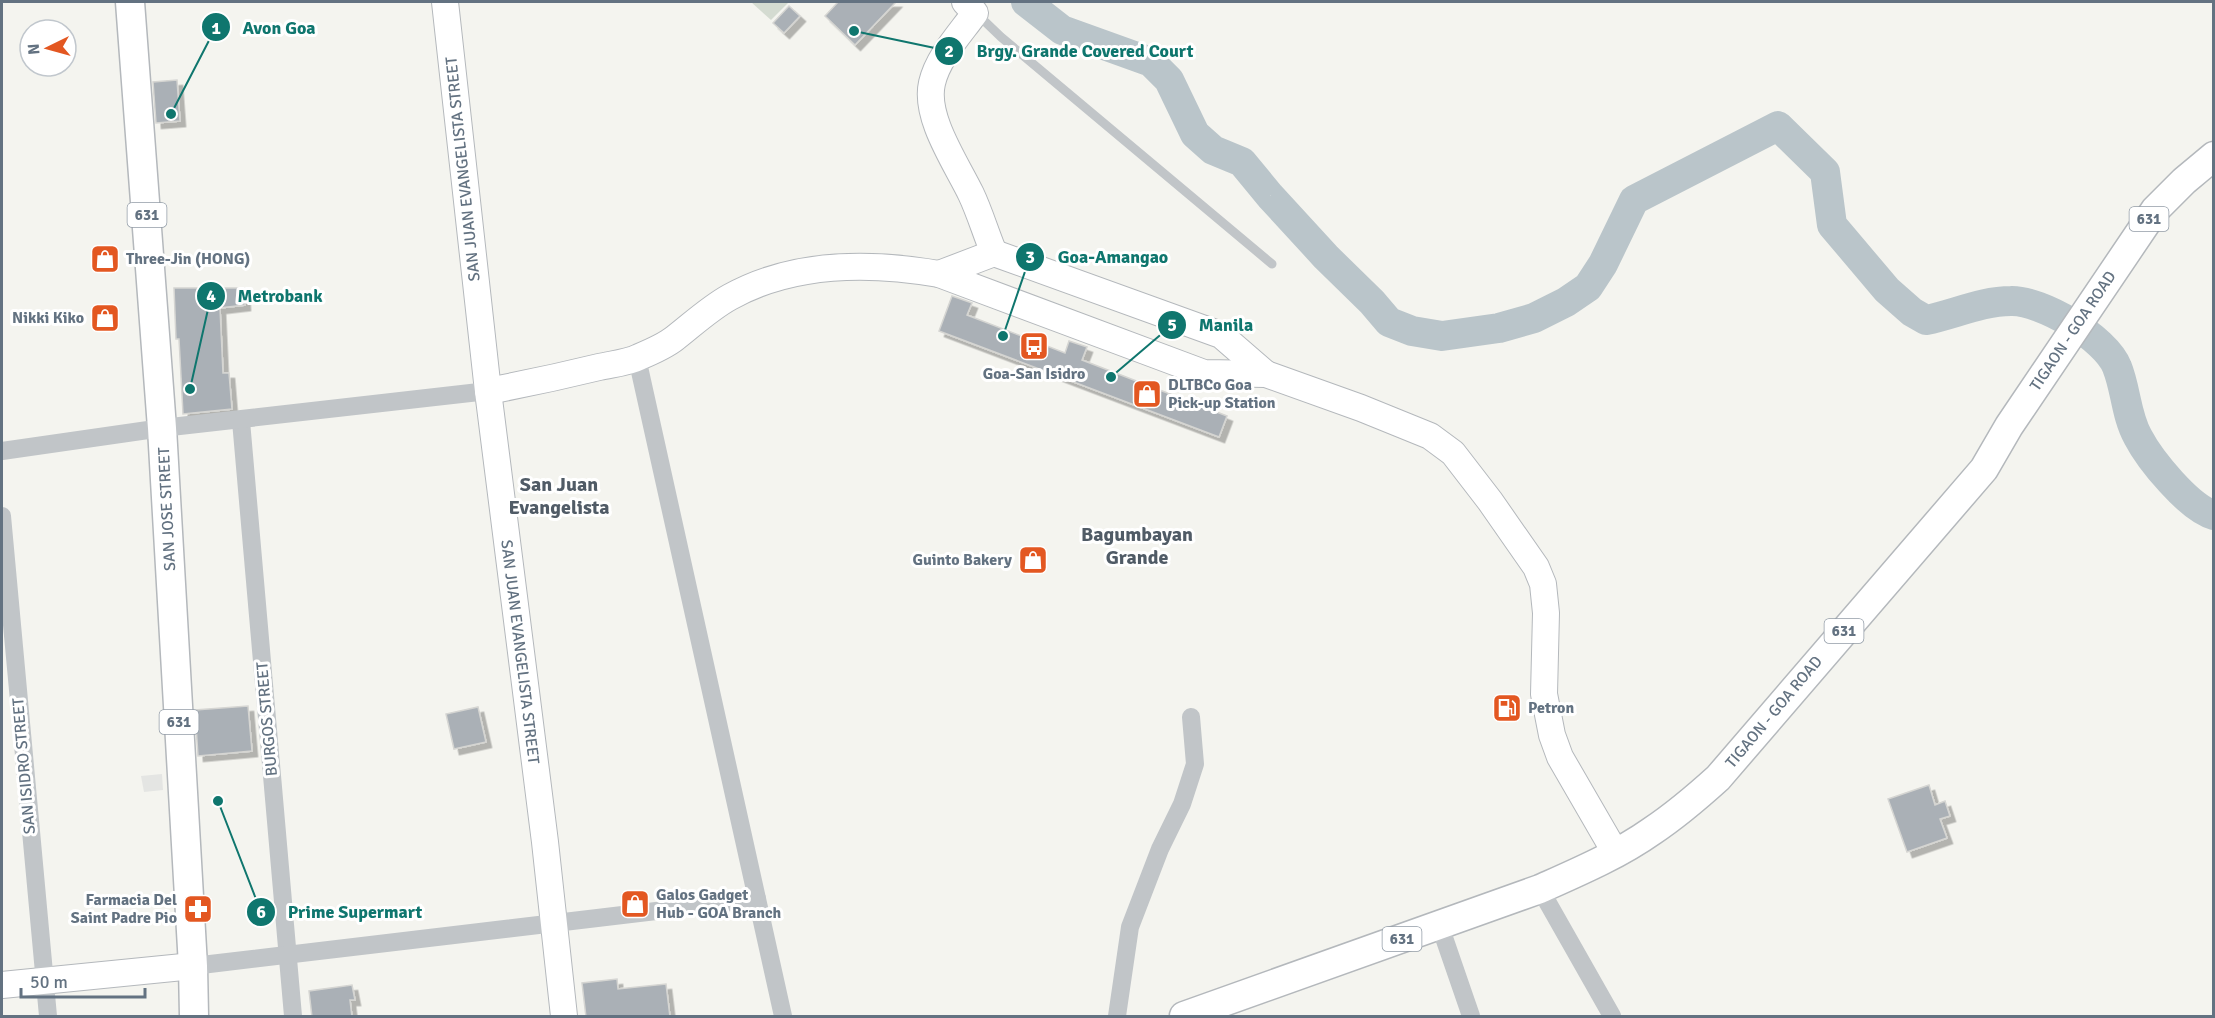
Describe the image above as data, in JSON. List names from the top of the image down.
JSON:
{
  "streets": {
    "main road": ["631", "TIGAON - GOA ROAD", "SAN JOSE STREET"],
    "street": ["SAN JUAN EVANGELISTA STREET", "BURGOS STREET", "SAN ISIDRO STREET"]
  },
  "districts": ["San Juan Evangelista", "Bagumbayan Grande"],
  "places": {
    "other": [
      "Brgy. Grande Covered Court",
      "Avon Goa",
      "Goa-Amangao",
      "Manila",
      "Metrobank",
      "Prime Supermart"
    ],
    "shop": [
      "Three-Jin (HONG)",
      "Nikki Kiko",
      "DLTBCo Goa Pick-up Station",
      "Guinto Bakery",
      "Galos Gadget Hub - GOA Branch"
    ],
    "bus stop": ["Goa-San Isidro"],
    "fuel station": ["Petron"],
    "pharmacy": ["Farmacia Del Saint Padre Pio"]
  },
  "scale_bar": "50 m",
  "north": "left"
}
